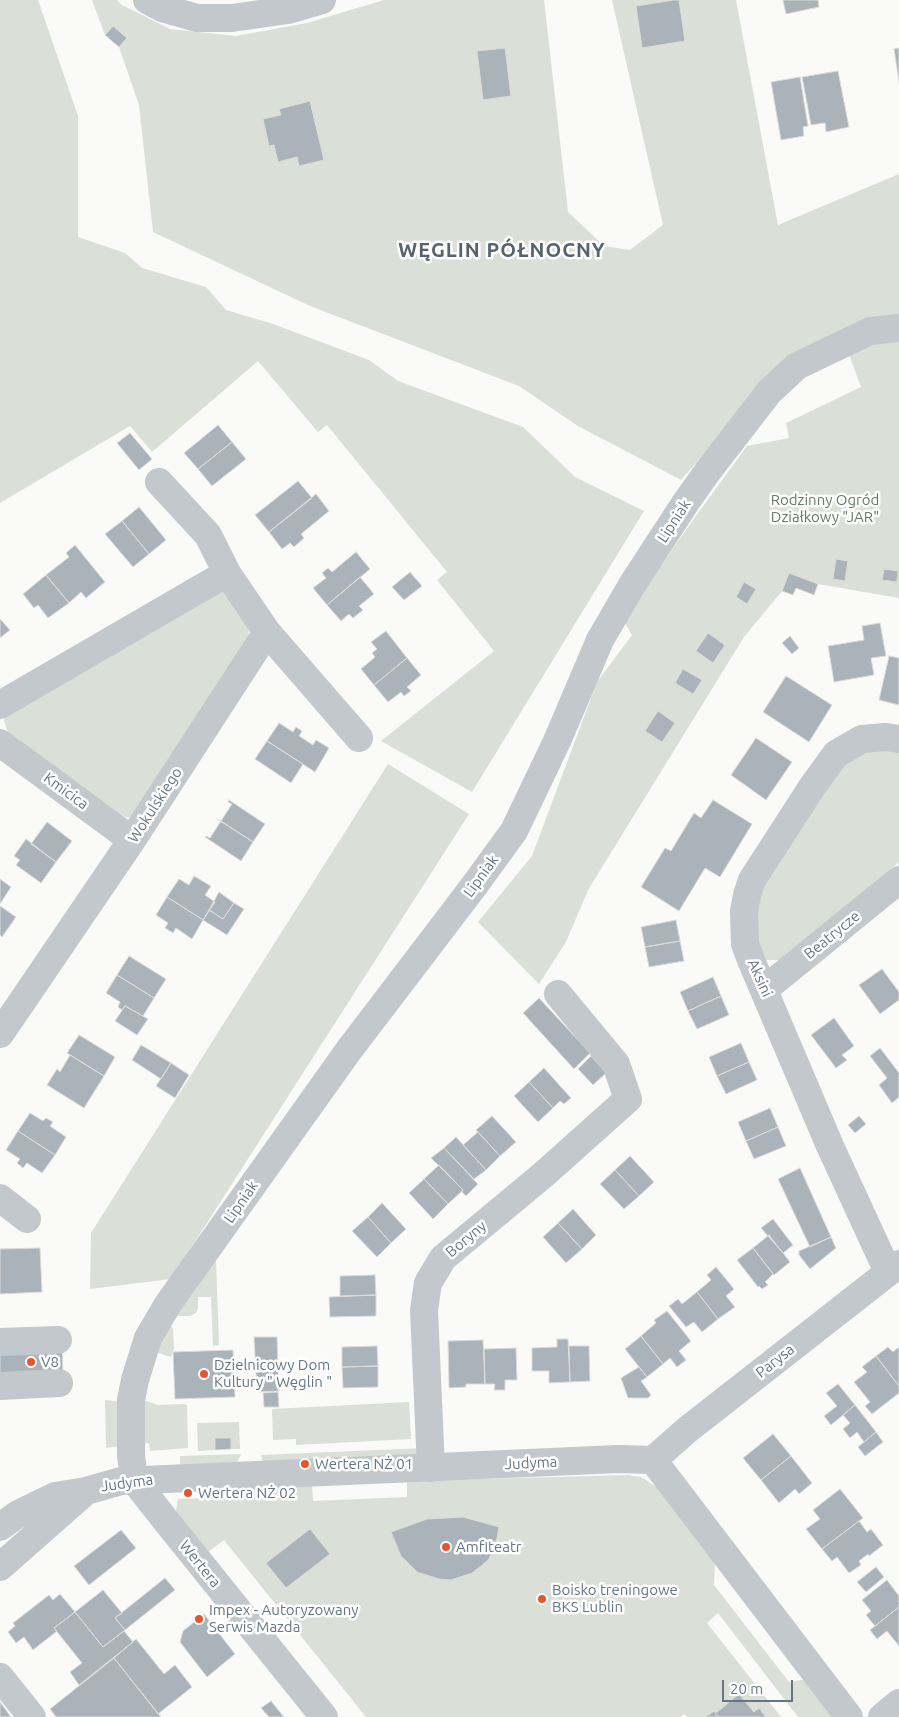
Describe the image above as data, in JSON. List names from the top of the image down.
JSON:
{
  "streets": {
    "street": [
      "Lipniak",
      "Kmicica",
      "Wokulskiego",
      "Beatrycze",
      "Aksini",
      "Boryny",
      "Parysa",
      "Judyma",
      "Wertera"
    ]
  },
  "crossings": [
    ["Lipniak", "Judyma"],
    ["Lipniak", "Wertera"],
    ["Kmicica", "Wokulskiego"],
    ["Beatrycze", "Aksini"],
    ["Aksini", "Parysa"],
    ["Boryny", "Judyma"],
    ["Parysa", "Judyma"],
    ["Judyma", "Wertera"]
  ],
  "districts": ["WĘGLIN PÓŁNOCNY"],
  "parks": ["Rodzinny Ogród Działkowy \"JAR\""],
  "places": [
    "V8",
    "Dzielnicowy Dom Kultury \" Węglin \"",
    "Wertera NŻ 01",
    "Wertera NŻ 02",
    "Amfiteatr",
    "Boisko treningowe BKS Lublin",
    "Impex - Autoryzowany Serwis Mazda"
  ],
  "scale_bar": "20 m"
}
